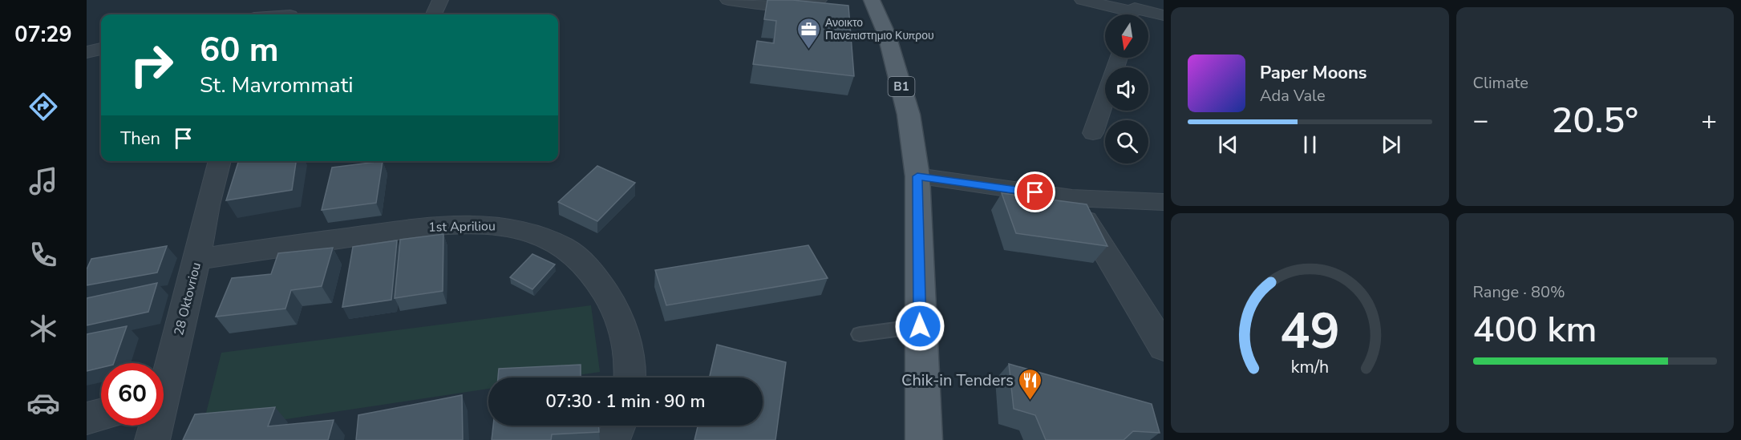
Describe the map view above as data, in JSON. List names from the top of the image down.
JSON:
{
  "streets": {
    "main road": ["B1"],
    "street": ["1st Apriliou", "28 Oktovriou"]
  },
  "crossings": [
    ["1st Apriliou", "28 Oktovriou"]
  ],
  "places": {
    "office": ["Ανοικτο Πανεπιστημιο Κυπρου"],
    "restaurant": ["Chik-in Tenders"]
  },
  "north": "bottom",
  "page": {
    "tabs": "07:29",
    "tile": [
      "Climate",
      ["Range · 80%", "400 km"]
    ],
    "turn": ["60 m", "St. Mavrommati"],
    "song": ["Paper Moons", "Ada Vale"],
    "heat": ["−", "20.5°", "+"],
    "then": "Then",
    "limit": "60",
    "trip": "07:30 · 1 min · 90 m",
    "gauge": ["49", "km/h"]
  }
}
